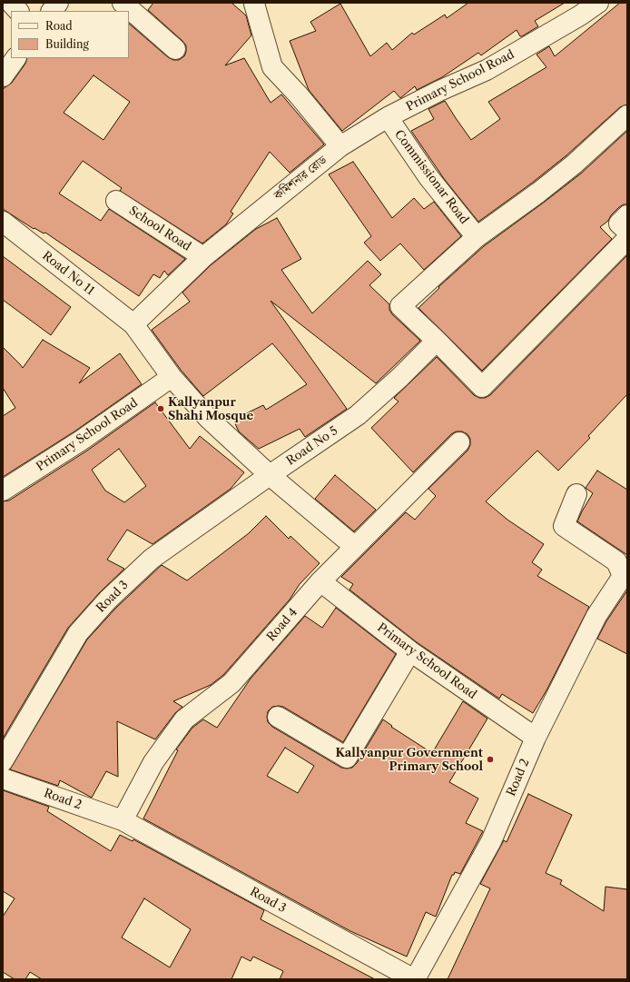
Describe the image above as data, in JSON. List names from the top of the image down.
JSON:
{
  "streets": {
    "street": [
      "Primary School Road",
      "Commissionar Road",
      "কমিশনার রোড",
      "School Road",
      "Road No 11",
      "Road No 5",
      "Road 3",
      "Road 4",
      "Road 2"
    ]
  },
  "crossings": [
    ["Primary School Road", "Commissionar Road"],
    ["Primary School Road", "কমিশনার রোড"],
    ["Primary School Road", "Road 4"],
    ["Primary School Road", "Road 2"],
    ["কমিশনার রোড", "School Road"],
    ["কমিশনার রোড", "Road No 11"],
    ["Road No 5", "Road 3"],
    ["Road 3", "Road 4"],
    ["Road 3", "Road 2"],
    ["Road 4", "Road 2"]
  ],
  "places": ["Kallyanpur Shahi Mosque", "Kallyanpur Government Primary School"],
  "legend": ["Road", "Building"]
}
